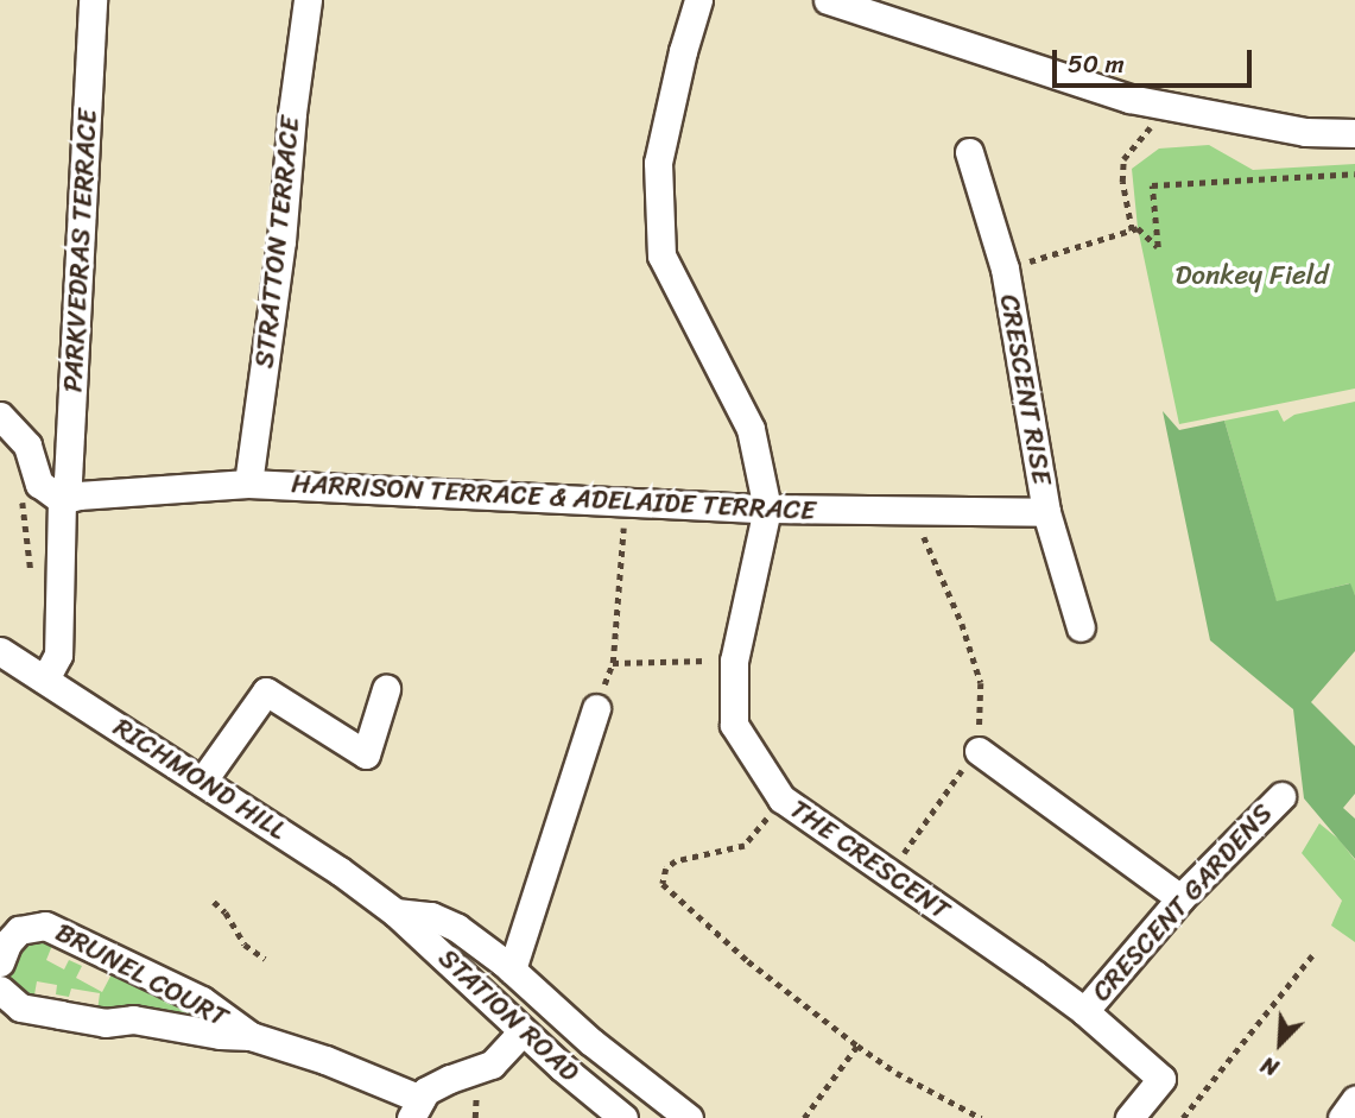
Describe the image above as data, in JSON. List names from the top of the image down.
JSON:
{
  "streets": {
    "street": [
      "STRATTON TERRACE",
      "PARKVEDRAS TERRACE",
      "CRESCENT RISE",
      "HARRISON TERRACE & ADELAIDE TERRACE",
      "RICHMOND HILL",
      "THE CRESCENT",
      "CRESCENT GARDENS",
      "BRUNEL COURT",
      "STATION ROAD"
    ]
  },
  "crossings": [
    ["STRATTON TERRACE", "HARRISON TERRACE & ADELAIDE TERRACE"],
    ["PARKVEDRAS TERRACE", "HARRISON TERRACE & ADELAIDE TERRACE"],
    ["PARKVEDRAS TERRACE", "RICHMOND HILL"],
    ["CRESCENT RISE", "HARRISON TERRACE & ADELAIDE TERRACE"],
    ["HARRISON TERRACE & ADELAIDE TERRACE", "THE CRESCENT"],
    ["RICHMOND HILL", "STATION ROAD"],
    ["THE CRESCENT", "CRESCENT GARDENS"]
  ],
  "parks": ["Donkey Field"],
  "scale_bar": "50 m",
  "north": "bottom left"
}
